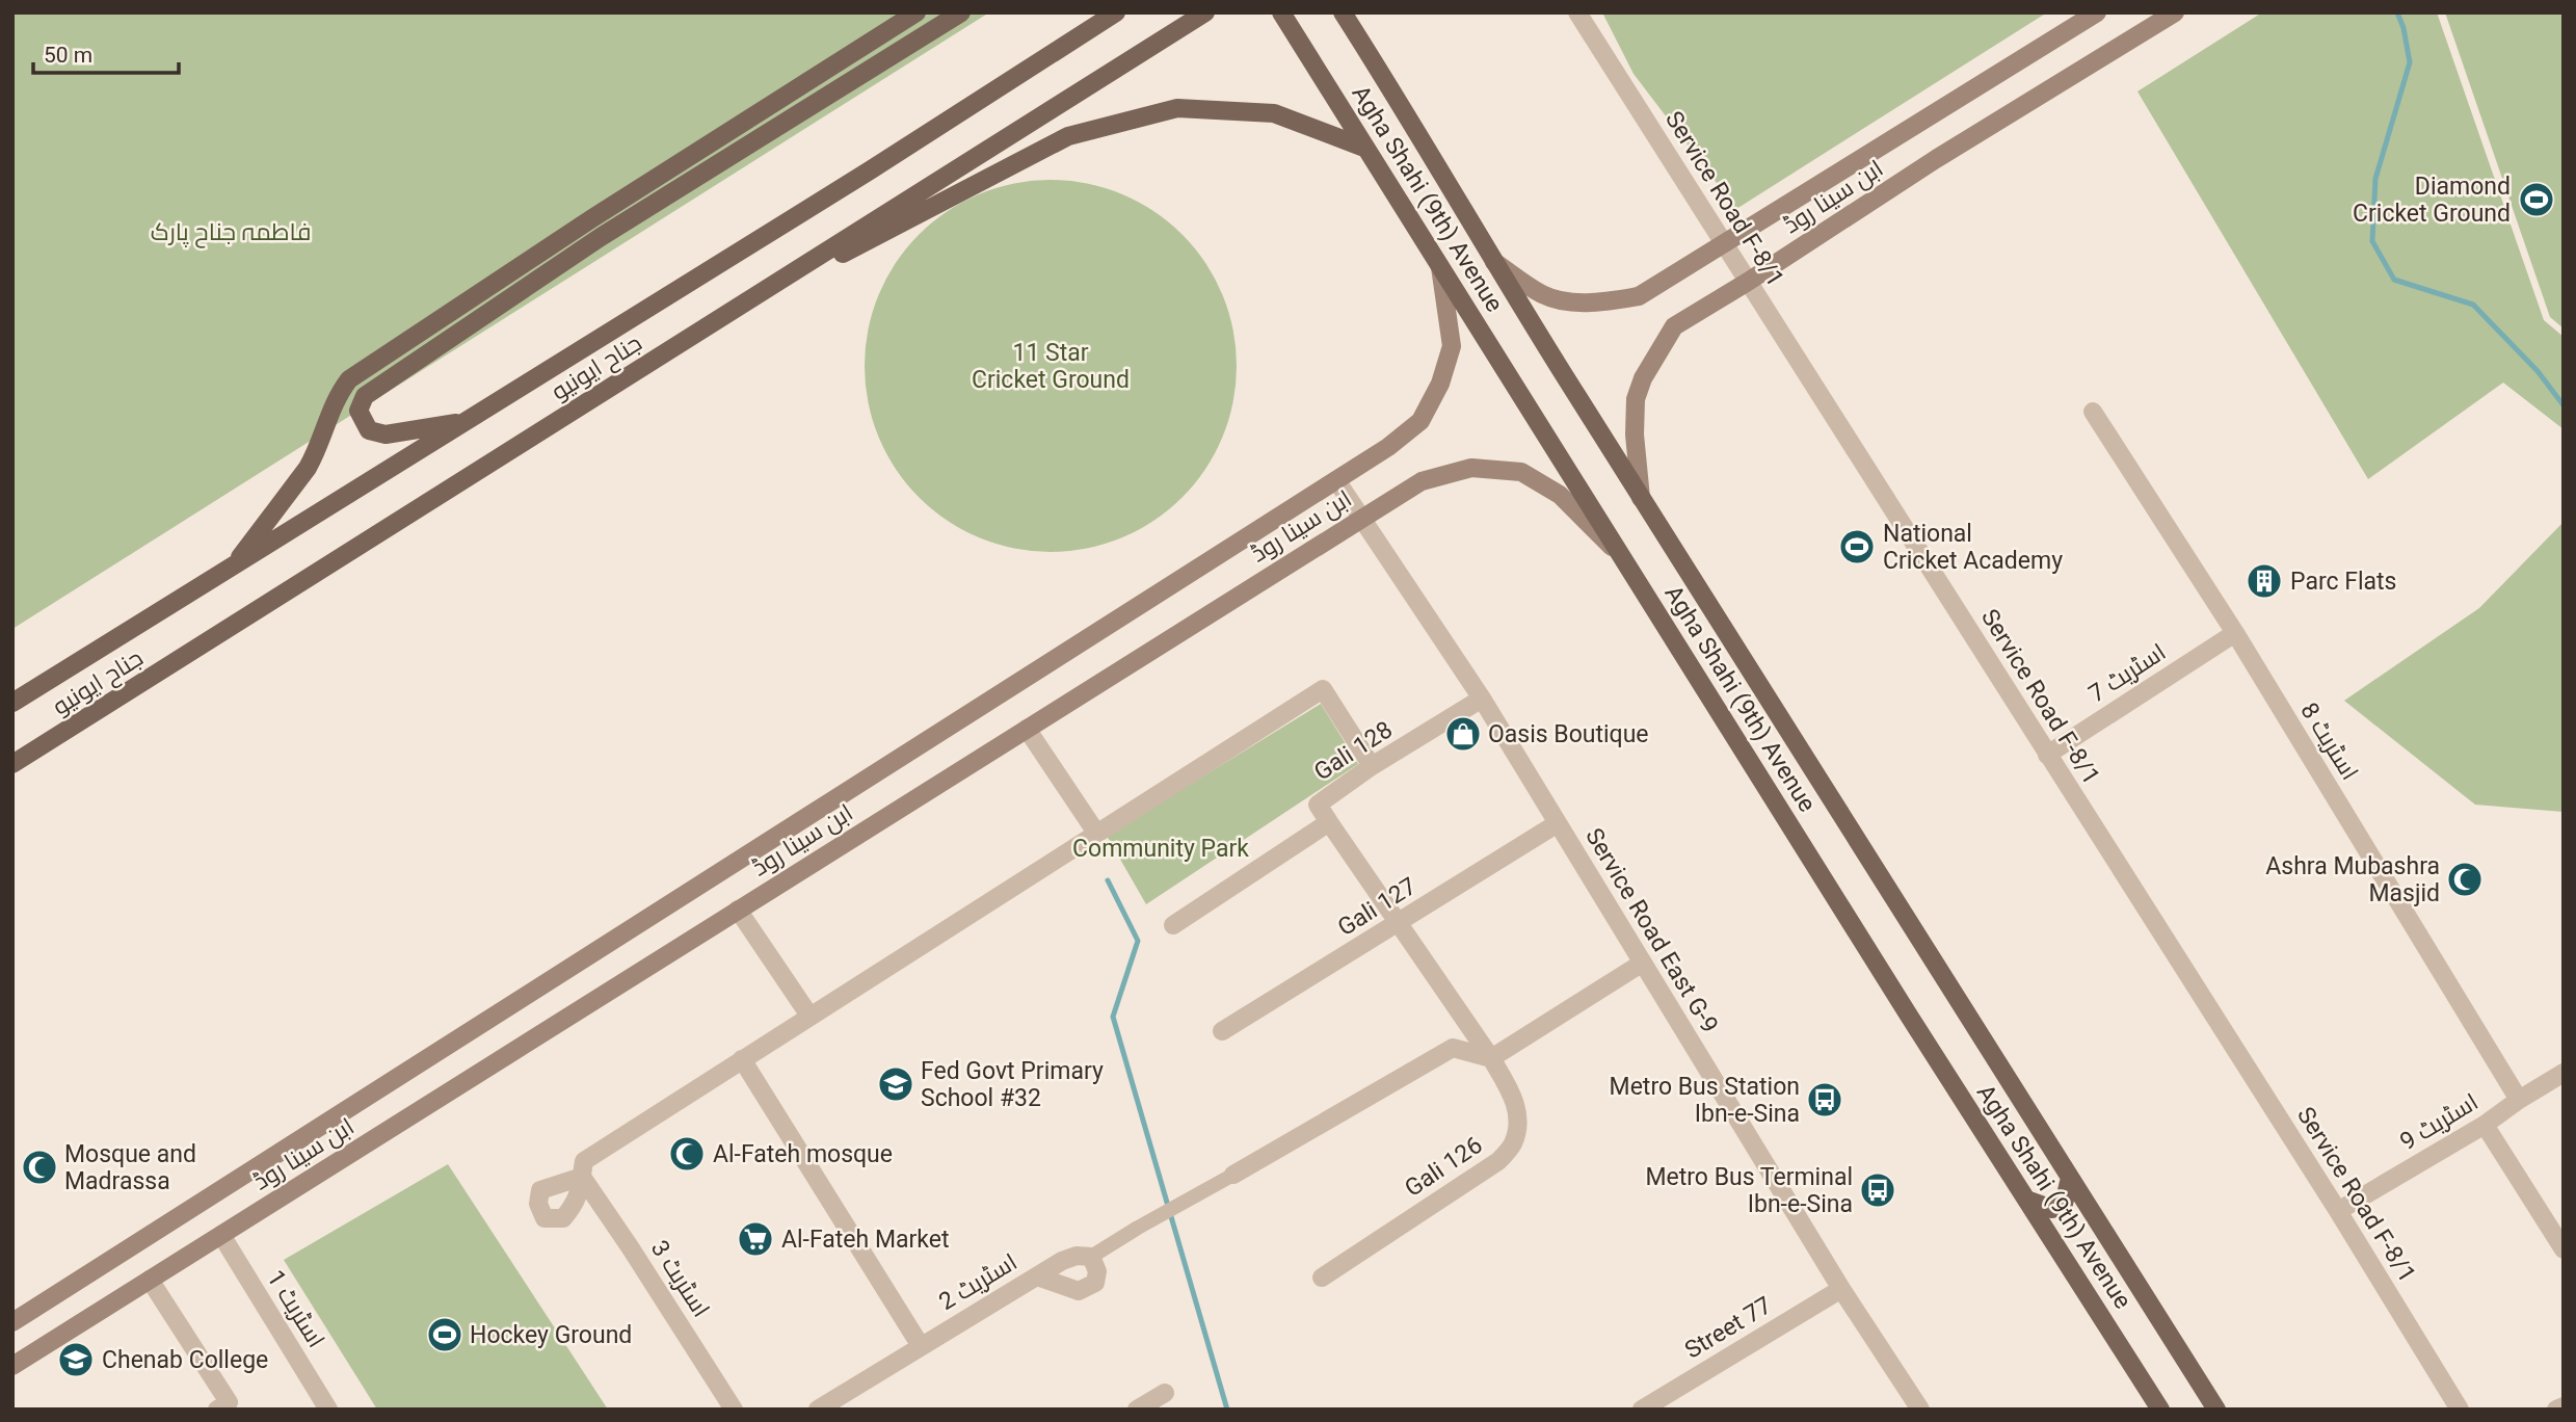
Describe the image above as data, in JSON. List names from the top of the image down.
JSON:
{
  "streets": {
    "main road": ["ابن سینا روڈ", "Agha Shahi (9th) Avenue", "جناح ایونیو"],
    "street": [
      "Service Road F-8/1",
      "اسٹریٹ 7",
      "اسٹریٹ 8",
      "Gali 128",
      "Gali 127",
      "Service Road East G-9",
      "اسٹریٹ 9",
      "Gali 126",
      "اسٹریٹ 3",
      "اسٹریٹ 2",
      "اسٹریٹ 1",
      "Street 77"
    ]
  },
  "crossings": [
    ["ابن سینا روڈ", "Agha Shahi (9th) Avenue"],
    ["ابن سینا روڈ", "Service Road F-8/1"],
    ["ابن سینا روڈ", "Service Road East G-9"],
    ["ابن سینا روڈ", "اسٹریٹ 1"],
    ["Service Road F-8/1", "اسٹریٹ 7"],
    ["Service Road F-8/1", "اسٹریٹ 9"],
    ["اسٹریٹ 7", "اسٹریٹ 8"],
    ["اسٹریٹ 8", "اسٹریٹ 9"],
    ["Gali 128", "Service Road East G-9"],
    ["Gali 128", "Gali 126"],
    ["Gali 127", "Service Road East G-9"],
    ["Gali 127", "Gali 126"],
    ["Service Road East G-9", "Street 77"]
  ],
  "parks": ["فاطمہ جناح پارک", "11 Star Cricket Ground", "Community Park"],
  "places": {
    "sports": ["Diamond Cricket Ground", "National Cricket Academy", "Hockey Ground"],
    "building": ["Parc Flats"],
    "shop": ["Oasis Boutique"],
    "mosque": ["Ashra Mubashra Masjid", "Al-Fateh mosque", "Mosque and Madrassa"],
    "school or university": ["Fed Govt Primary School #32", "Chenab College"],
    "bus stop": ["Metro Bus Station Ibn-e-Sina", "Metro Bus Terminal Ibn-e-Sina"],
    "supermarket": ["Al-Fateh Market"]
  },
  "scale_bar": "50 m"
}
